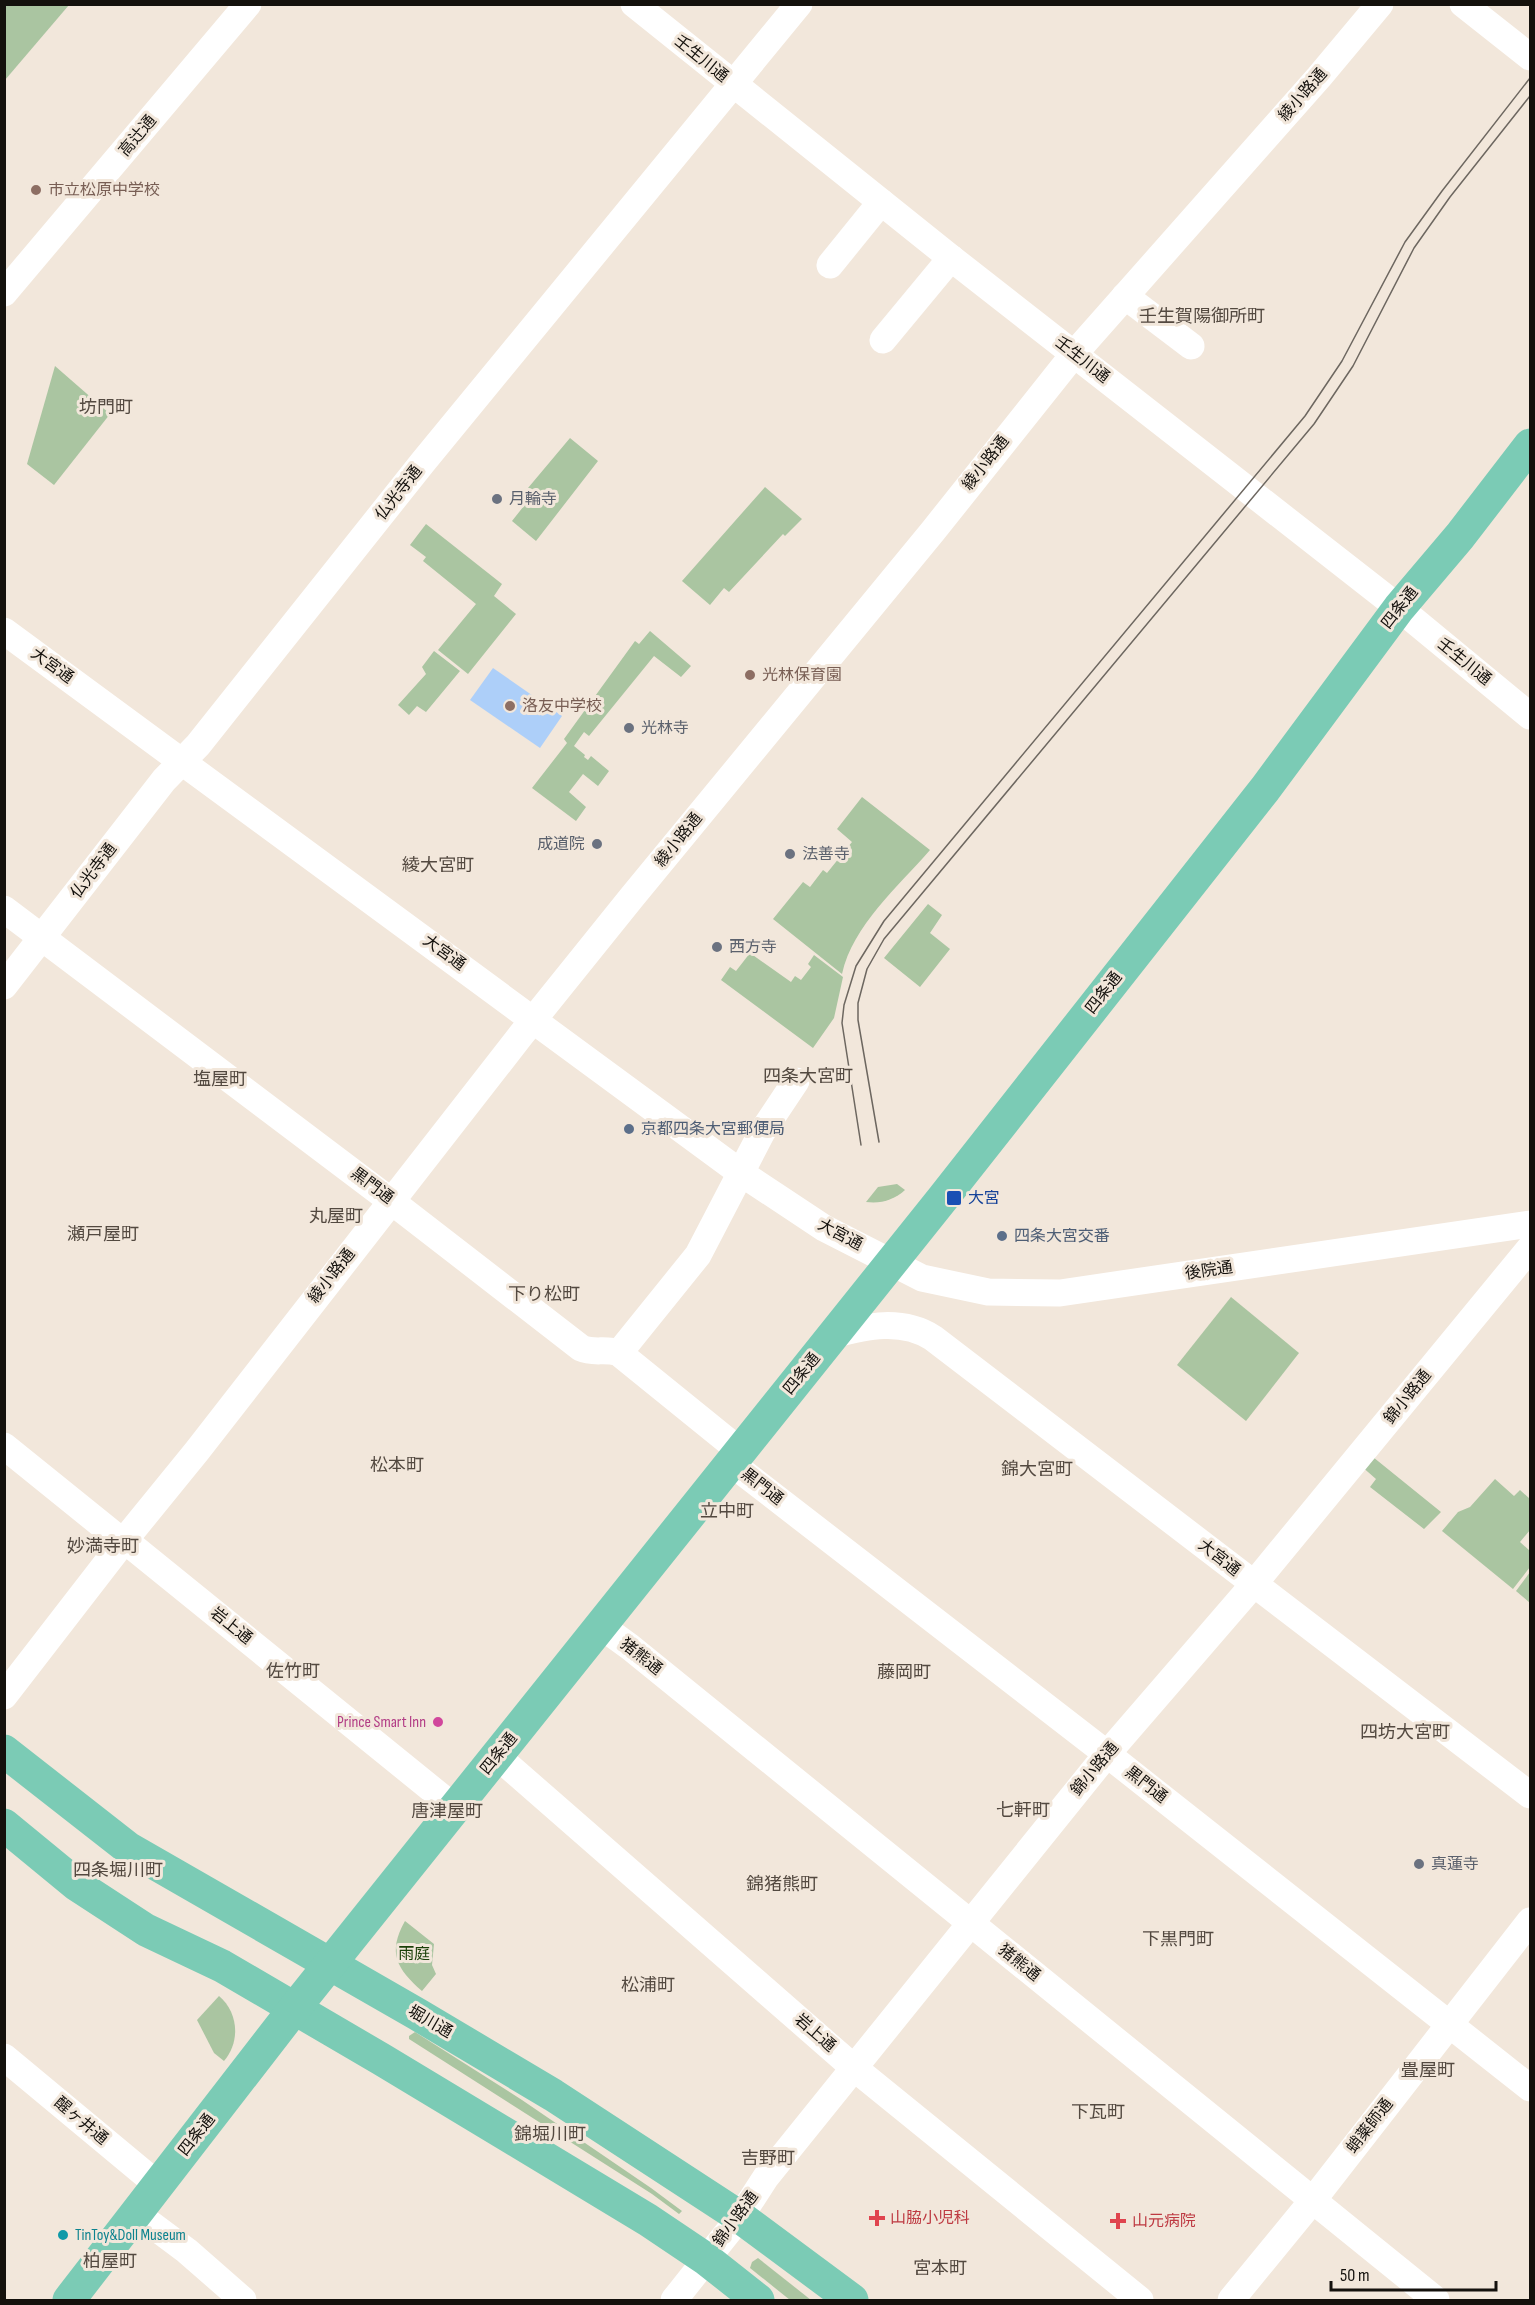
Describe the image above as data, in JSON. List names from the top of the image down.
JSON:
{
  "streets": {
    "main road": ["四条通", "堀川通"],
    "street": [
      "壬生川通",
      "綾小路通",
      "高辻通",
      "仏光寺通",
      "大宮通",
      "黒門通",
      "後院通",
      "錦小路通",
      "岩上通",
      "猪熊通",
      "醒ヶ井通",
      "蛸薬師通"
    ]
  },
  "crossings": [
    ["壬生川通", "綾小路通"],
    ["壬生川通", "仏光寺通"],
    ["壬生川通", "四条通"],
    ["綾小路通", "大宮通"],
    ["綾小路通", "黒門通"],
    ["綾小路通", "岩上通"],
    ["仏光寺通", "大宮通"],
    ["仏光寺通", "黒門通"],
    ["四条通", "大宮通"],
    ["四条通", "黒門通"],
    ["四条通", "後院通"],
    ["四条通", "岩上通"],
    ["四条通", "猪熊通"],
    ["四条通", "堀川通"],
    ["四条通", "醒ヶ井通"],
    ["大宮通", "後院通"],
    ["大宮通", "錦小路通"],
    ["黒門通", "錦小路通"],
    ["黒門通", "蛸薬師通"],
    ["錦小路通", "岩上通"],
    ["錦小路通", "猪熊通"],
    ["錦小路通", "堀川通"],
    ["猪熊通", "蛸薬師通"]
  ],
  "districts": [
    "壬生賀陽御所町",
    "坊門町",
    "綾大宮町",
    "四条大宮町",
    "塩屋町",
    "丸屋町",
    "瀬戸屋町",
    "下り松町",
    "松本町",
    "錦大宮町",
    "立中町",
    "妙満寺町",
    "佐竹町",
    "藤岡町",
    "四坊大宮町",
    "七軒町",
    "唐津屋町",
    "四条堀川町",
    "錦猪熊町",
    "下黒門町",
    "松浦町",
    "畳屋町",
    "下瓦町",
    "錦堀川町",
    "吉野町",
    "柏屋町",
    "宮本町"
  ],
  "parks": ["雨庭"],
  "places": {
    "other": [
      "市立松原中学校",
      "月輪寺",
      "光林保育園",
      "洛友中学校",
      "光林寺",
      "成道院",
      "法善寺",
      "西方寺",
      "京都四条大宮郵便局",
      "四条大宮交番",
      "Prince Smart Inn",
      "真蓮寺",
      "TinToy&Doll Museum"
    ],
    "transit": ["大宮"],
    "health": ["山脇小児科", "山元病院"]
  },
  "scale_bar": "50 m"
}
